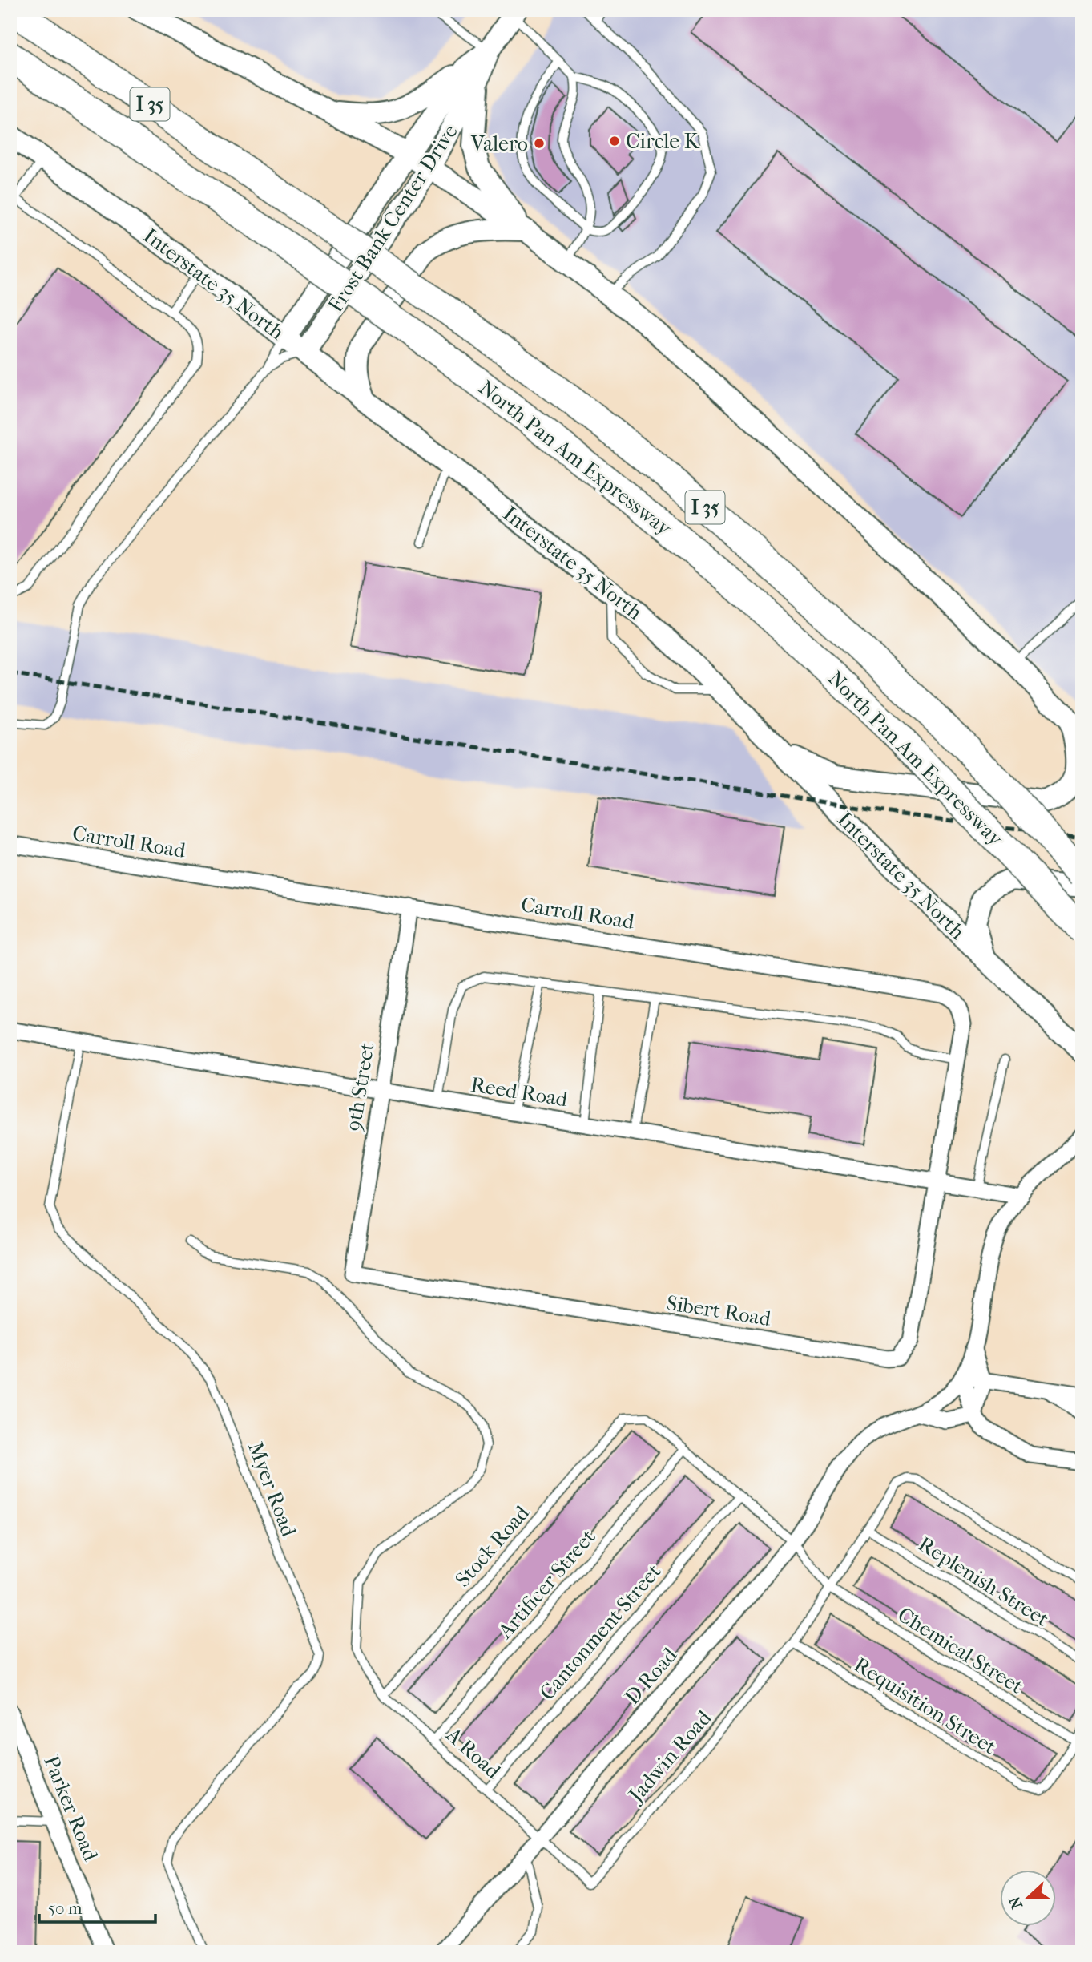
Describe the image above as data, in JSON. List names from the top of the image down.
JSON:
{
  "streets": {
    "highway": ["I 35", "North Pan Am Expressway"],
    "main road": ["Frost Bank Center Drive", "Interstate 35 North"],
    "street": [
      "Carroll Road",
      "9th Street",
      "Reed Road",
      "Sibert Road",
      "D Road",
      "Parker Road"
    ],
    "lane": [
      "Myer Road",
      "Stock Road",
      "Replenish Street",
      "Artificer Street",
      "Cantonment Street",
      "Chemical Street",
      "Requisition Street",
      "A Road",
      "Jadwin Road"
    ]
  },
  "crossings": [
    ["Frost Bank Center Drive", "Interstate 35 North"],
    ["Carroll Road", "9th Street"],
    ["Carroll Road", "Reed Road"],
    ["Carroll Road", "Sibert Road"],
    ["9th Street", "Reed Road"],
    ["9th Street", "Sibert Road"],
    ["Reed Road", "Sibert Road"],
    ["Reed Road", "Myer Road"],
    ["Stock Road", "Chemical Street"],
    ["Stock Road", "A Road"],
    ["Replenish Street", "Jadwin Road"],
    ["Artificer Street", "Chemical Street"],
    ["Artificer Street", "A Road"],
    ["Cantonment Street", "Chemical Street"],
    ["Cantonment Street", "A Road"],
    ["Chemical Street", "D Road"],
    ["Chemical Street", "Requisition Street"],
    ["Chemical Street", "Jadwin Road"],
    ["D Road", "A Road"],
    ["D Road", "Jadwin Road"],
    ["Requisition Street", "Jadwin Road"],
    ["A Road", "Jadwin Road"]
  ],
  "places": ["Circle K", "Valero"],
  "scale_bar": "50 m",
  "north": "left"
}
